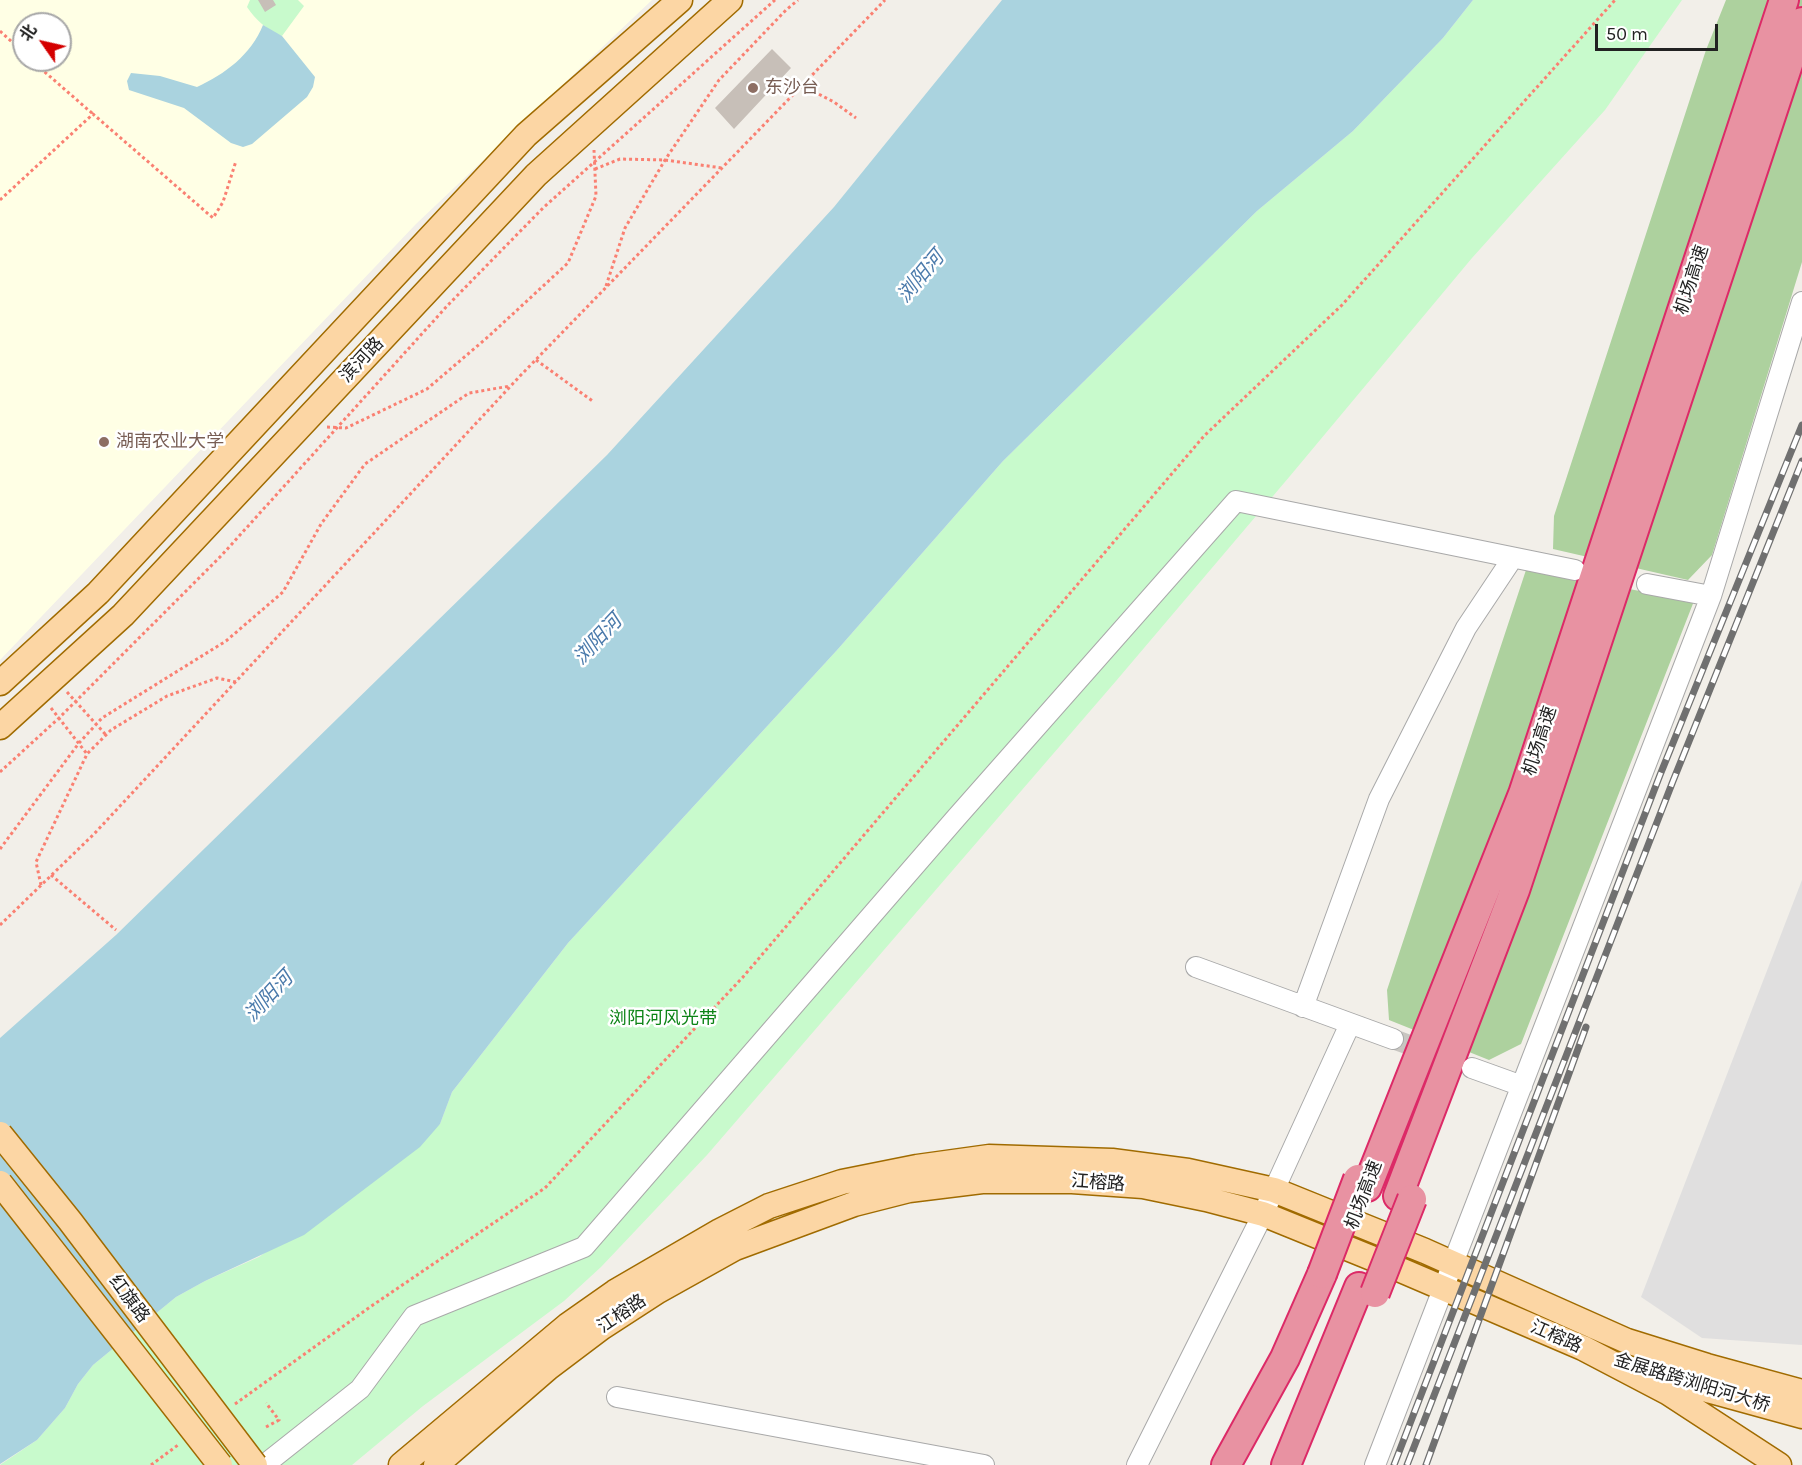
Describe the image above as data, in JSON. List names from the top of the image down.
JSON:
{
  "streets": {
    "highway": ["机场高速"],
    "main road": [
      "滨河路",
      "江榕路",
      "红旗路",
      "金展路跨浏阳河大桥"
    ]
  },
  "crossings": [
    ["江榕路", "金展路跨浏阳河大桥"]
  ],
  "water": ["浏阳河"],
  "parks": ["浏阳河风光带"],
  "places": ["东沙台", "湖南农业大学"],
  "scale_bar": "50 m",
  "north": "top left"
}
